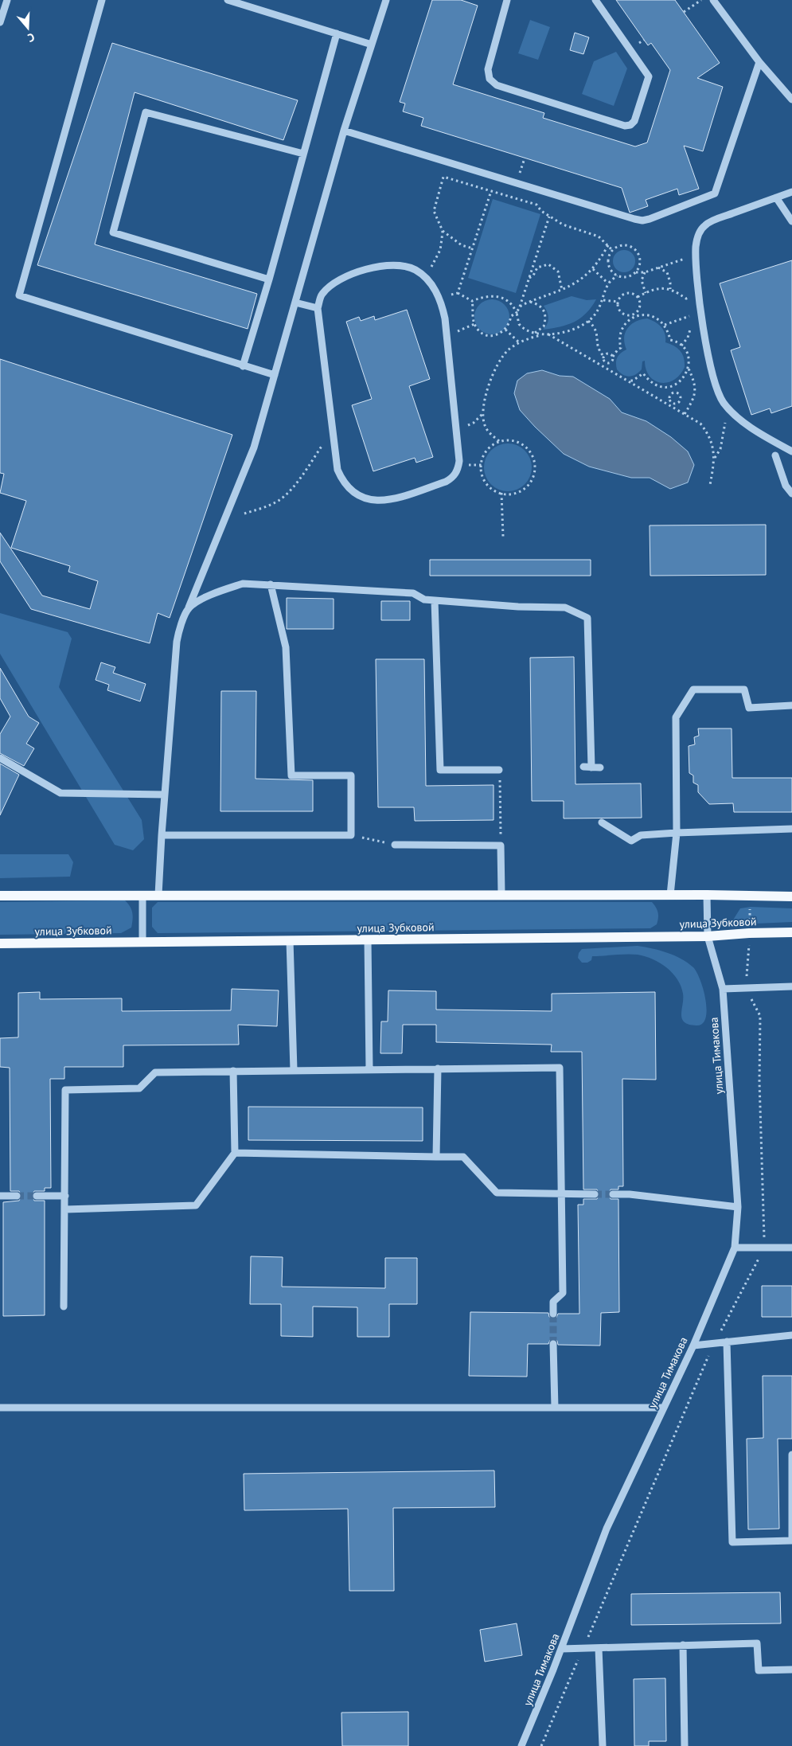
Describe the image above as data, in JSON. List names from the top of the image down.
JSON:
{
  "streets": {
    "main road": ["улица Зубковой"],
    "street": ["улица Тимакова"]
  },
  "crossings": [
    ["улица Зубковой", "улица Тимакова"]
  ],
  "north": "bottom"
}
